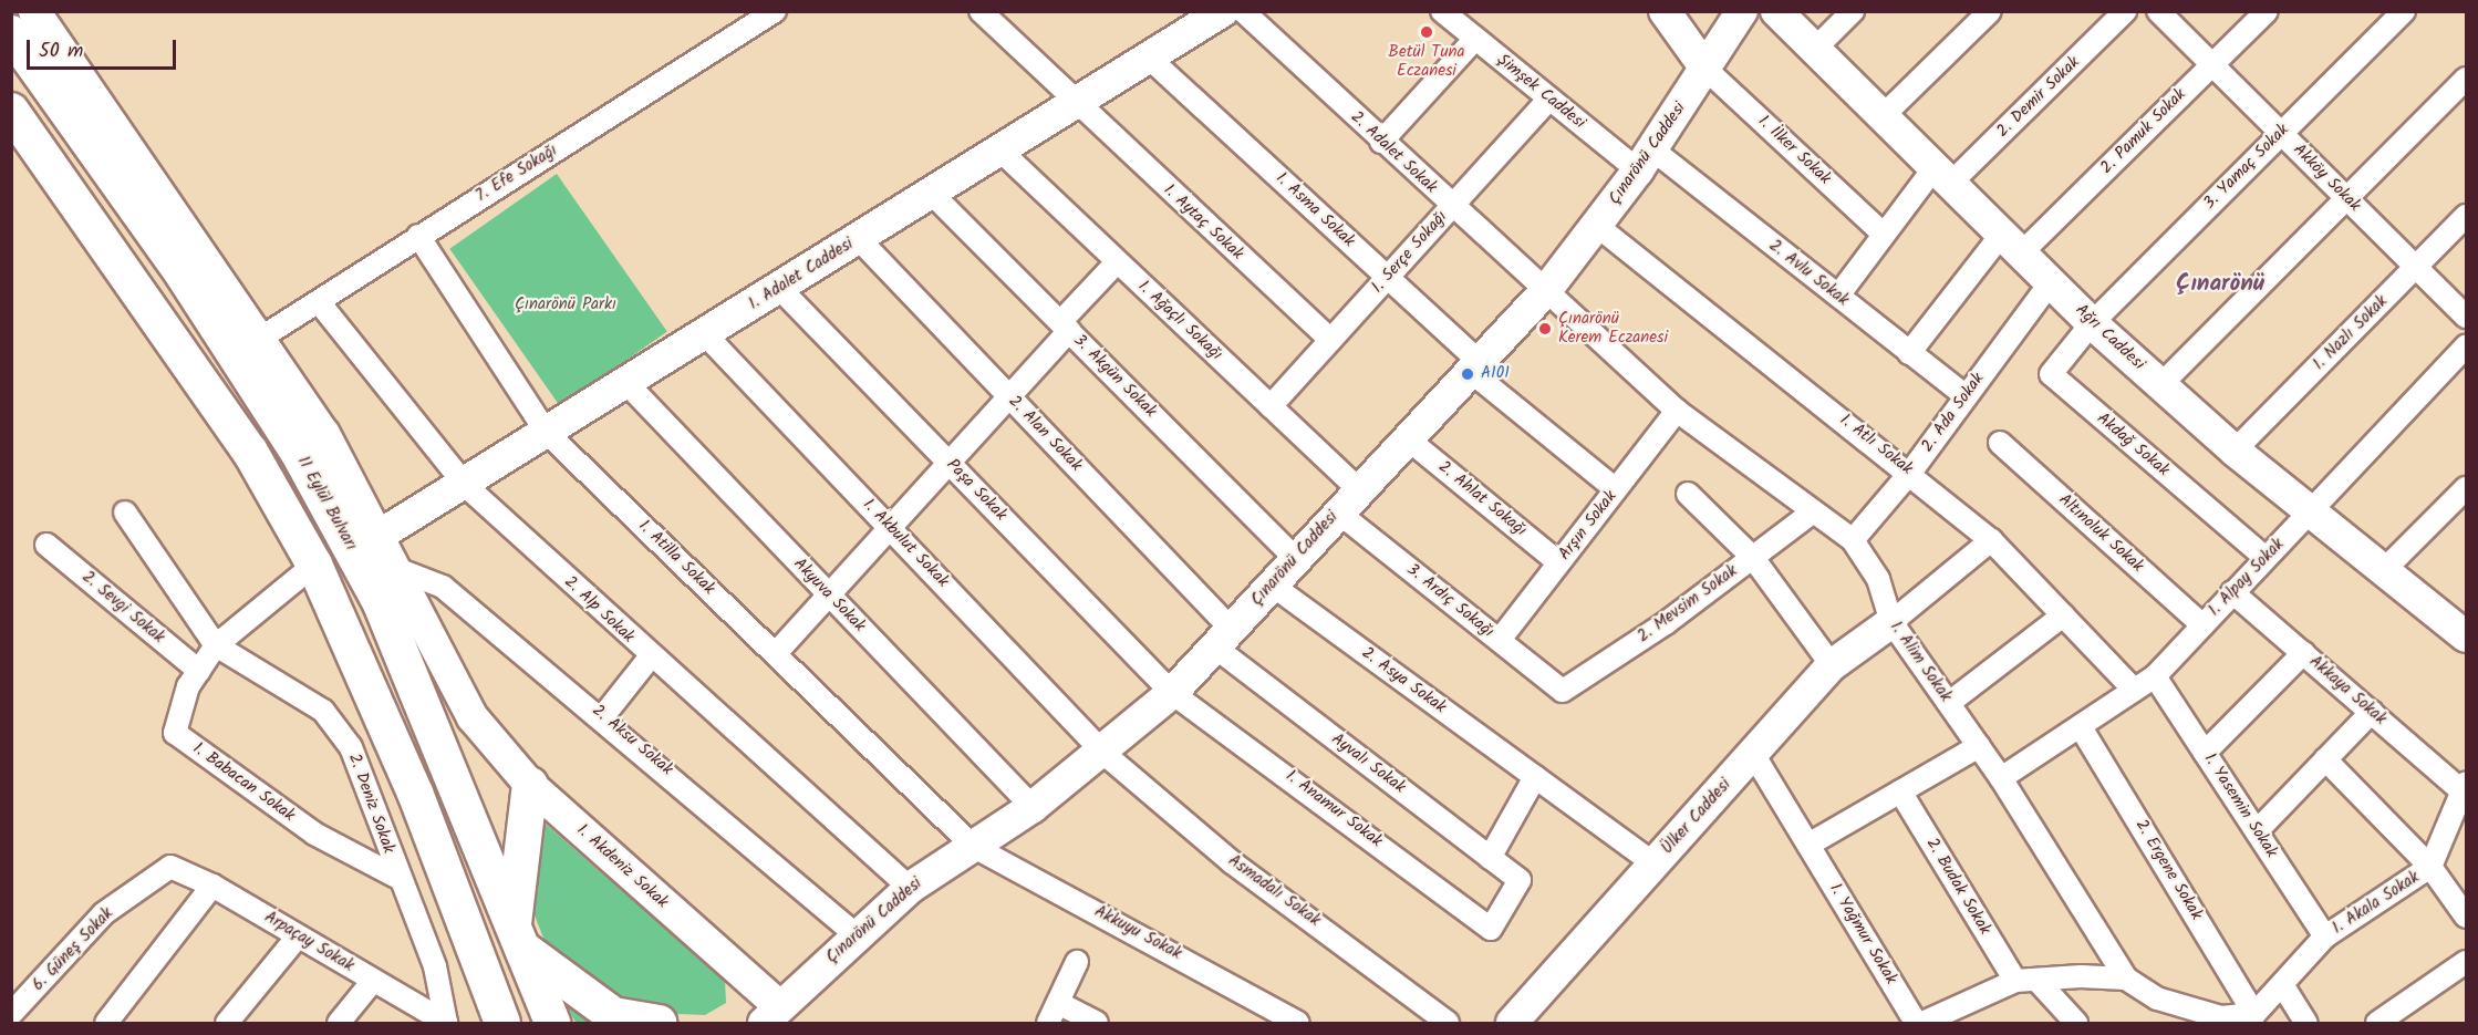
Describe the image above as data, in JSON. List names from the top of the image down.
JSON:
{
  "streets": {
    "main road": [
      "Çınarönü Caddesi",
      "1. Adalet Caddesi",
      "Ağrı Caddesi",
      "11 Eylül Bulvarı",
      "Ülker Caddesi",
      "1. Akdeniz Sokak"
    ],
    "street": [
      "Şimşek Caddesi",
      "2. Demir Sokak",
      "2. Pamuk Sokak",
      "1. İlker Sokak",
      "2. Adalet Sokak",
      "3. Yamaç Sokak",
      "7. Efe Sokağı",
      "Akköy Sokak",
      "1. Asma Sokak",
      "1. Aytaç Sokak",
      "1. Serçe Sokağı",
      "2. Avlu Sokak",
      "1. Ağaçlı Sokağı",
      "1. Nazlı Sokak",
      "3. Akgün Sokak",
      "2. Ada Sokak",
      "2. Alan Sokak",
      "1. Atlı Sokak",
      "Akdağ Sokak",
      "Paşa Sokak",
      "2. Ahlat Sokağı",
      "Arşın Sokak",
      "Altınoluk Sokak",
      "1. Akbulut Sokak",
      "1. Atilla Sokak",
      "1. Alpay Sokak",
      "Akyuva Sokak",
      "3. Ardıç Sokağı",
      "2. Mevsim Sokak",
      "2. Sevgi Sokak",
      "2. Alp Sokak",
      "1. Alim Sokak",
      "2. Asya Sokak",
      "Akkaya Sokak",
      "2. Aksu Sokak",
      "Ayvalı Sokak",
      "1. Babacan Sokak",
      "2. Deniz Sokak",
      "1. Yasemin Sokak",
      "1. Anamur Sokak",
      "2. Ergene Sokak",
      "2. Budak Sokak",
      "Asmadalı Sokak",
      "1. Akala Sokak",
      "Akkuyu Sokak",
      "1. Yağmur Sokak",
      "Arpaçay Sokak",
      "6. Güneş Sokak"
    ]
  },
  "crossings": [
    ["Şimşek Caddesi", "Çınarönü Caddesi"],
    ["Şimşek Caddesi", "1. Serçe Sokağı"],
    ["Şimşek Caddesi", "2. Avlu Sokak"],
    ["2. Demir Sokak", "1. İlker Sokak"],
    ["2. Demir Sokak", "2. Avlu Sokak"],
    ["2. Demir Sokak", "Ağrı Caddesi"],
    ["2. Pamuk Sokak", "Akköy Sokak"],
    ["2. Pamuk Sokak", "2. Avlu Sokak"],
    ["2. Pamuk Sokak", "Ağrı Caddesi"],
    ["1. İlker Sokak", "Çınarönü Caddesi"],
    ["2. Adalet Sokak", "Çınarönü Caddesi"],
    ["2. Adalet Sokak", "1. Serçe Sokağı"],
    ["2. Adalet Sokak", "1. Alim Sokak"],
    ["Çınarönü Caddesi", "1. Asma Sokak"],
    ["Çınarönü Caddesi", "2. Avlu Sokak"],
    ["Çınarönü Caddesi", "1. Ağaçlı Sokağı"],
    ["Çınarönü Caddesi", "3. Akgün Sokak"],
    ["Çınarönü Caddesi", "2. Alan Sokak"],
    ["Çınarönü Caddesi", "1. Atlı Sokak"],
    ["Çınarönü Caddesi", "Paşa Sokak"],
    ["Çınarönü Caddesi", "2. Ahlat Sokağı"],
    ["Çınarönü Caddesi", "1. Akbulut Sokak"],
    ["Çınarönü Caddesi", "1. Atilla Sokak"],
    ["Çınarönü Caddesi", "Akyuva Sokak"],
    ["Çınarönü Caddesi", "3. Ardıç Sokağı"],
    ["Çınarönü Caddesi", "2. Alp Sokak"],
    ["Çınarönü Caddesi", "1. Alim Sokak"],
    ["Çınarönü Caddesi", "2. Asya Sokak"],
    ["Çınarönü Caddesi", "2. Aksu Sokak"],
    ["Çınarönü Caddesi", "Ayvalı Sokak"],
    ["Çınarönü Caddesi", "1. Anamur Sokak"],
    ["Çınarönü Caddesi", "1. Akdeniz Sokak"],
    ["Çınarönü Caddesi", "Asmadalı Sokak"],
    ["Çınarönü Caddesi", "Akkuyu Sokak"],
    ["3. Yamaç Sokak", "Akköy Sokak"],
    ["3. Yamaç Sokak", "Ağrı Caddesi"],
    ["3. Yamaç Sokak", "Akdağ Sokak"],
    ["7. Efe Sokağı", "1. Atilla Sokak"],
    ["7. Efe Sokağı", "2. Alp Sokak"],
    ["7. Efe Sokağı", "1. Akdeniz Sokak"],
    ["Akköy Sokak", "1. Nazlı Sokak"],
    ["1. Asma Sokak", "1. Serçe Sokağı"],
    ["1. Asma Sokak", "1. Adalet Caddesi"],
    ["1. Asma Sokak", "Arşın Sokak"],
    ["1. Aytaç Sokak", "1. Serçe Sokağı"],
    ["1. Aytaç Sokak", "1. Adalet Caddesi"],
    ["1. Serçe Sokağı", "1. Ağaçlı Sokağı"],
    ["2. Avlu Sokak", "2. Ada Sokak"],
    ["1. Adalet Caddesi", "1. Ağaçlı Sokağı"],
    ["1. Adalet Caddesi", "3. Akgün Sokak"],
    ["1. Adalet Caddesi", "2. Alan Sokak"],
    ["1. Adalet Caddesi", "Paşa Sokak"],
    ["1. Adalet Caddesi", "1. Akbulut Sokak"],
    ["1. Adalet Caddesi", "1. Atilla Sokak"],
    ["1. Adalet Caddesi", "Akyuva Sokak"],
    ["1. Adalet Caddesi", "2. Alp Sokak"],
    ["1. Adalet Caddesi", "1. Akdeniz Sokak"],
    ["1. Ağaçlı Sokağı", "3. Ardıç Sokağı"],
    ["1. Nazlı Sokak", "Ağrı Caddesi"],
    ["Ağrı Caddesi", "2. Ada Sokak"],
    ["Ağrı Caddesi", "Akdağ Sokak"],
    ["Ağrı Caddesi", "1. Alpay Sokak"],
    ["2. Ada Sokak", "1. Atlı Sokak"],
    ["2. Ada Sokak", "1. Alim Sokak"],
    ["2. Alan Sokak", "Ayvalı Sokak"],
    ["1. Atlı Sokak", "1. Alpay Sokak"],
    ["Akdağ Sokak", "1. Alpay Sokak"],
    ["Paşa Sokak", "1. Anamur Sokak"],
    ["2. Ahlat Sokağı", "Arşın Sokak"],
    ["Arşın Sokak", "3. Ardıç Sokağı"],
    ["Arşın Sokak", "1. Alim Sokak"],
    ["Altınoluk Sokak", "1. Alpay Sokak"],
    ["1. Akbulut Sokak", "Asmadalı Sokak"],
    ["1. Atilla Sokak", "Akkuyu Sokak"],
    ["1. Alpay Sokak", "1. Alim Sokak"],
    ["1. Alpay Sokak", "Akkaya Sokak"],
    ["1. Alpay Sokak", "1. Yasemin Sokak"],
    ["1. Alpay Sokak", "2. Ergene Sokak"],
    ["3. Ardıç Sokağı", "2. Mevsim Sokak"],
    ["2. Mevsim Sokak", "1. Alim Sokak"],
    ["2. Sevgi Sokak", "1. Babacan Sokak"],
    ["1. Alim Sokak", "Ülker Caddesi"],
    ["2. Asya Sokak", "Ülker Caddesi"],
    ["Akkaya Sokak", "1. Akala Sokak"],
    ["2. Aksu Sokak", "1. Akdeniz Sokak"],
    ["Ayvalı Sokak", "1. Anamur Sokak"],
    ["1. Babacan Sokak", "2. Deniz Sokak"],
    ["2. Deniz Sokak", "Arpaçay Sokak"],
    ["1. Yasemin Sokak", "1. Akala Sokak"],
    ["Ülker Caddesi", "1. Yağmur Sokak"],
    ["2. Ergene Sokak", "1. Akala Sokak"],
    ["Arpaçay Sokak", "6. Güneş Sokak"]
  ],
  "districts": ["Çınarönü"],
  "parks": ["Çınarönü Parkı"],
  "places": ["Betül Tuna Eczanesi", "Çınarönü Kerem Eczanesi", "A101"],
  "scale_bar": "50 m"
}
